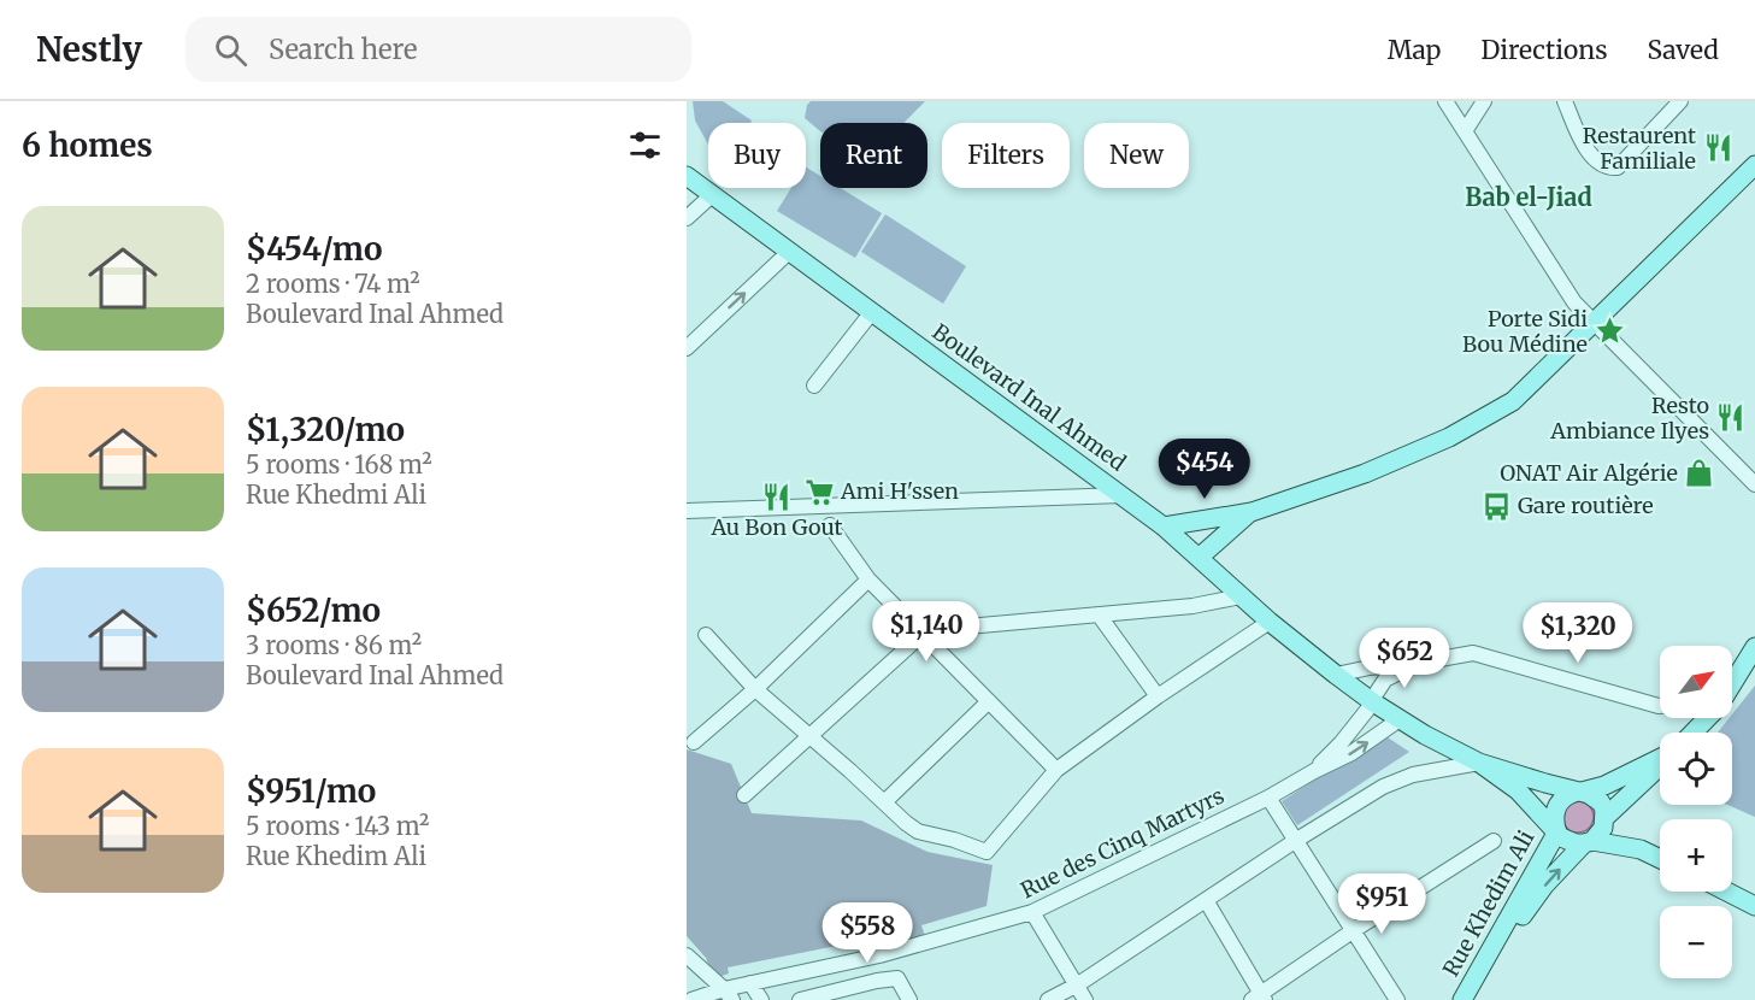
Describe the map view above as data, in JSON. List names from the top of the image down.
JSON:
{
  "streets": {
    "main road": ["Boulevard Inal Ahmed", "Rue Khedim Ali"],
    "street": ["Rue des Cinq Martyrs"]
  },
  "crossings": [
    ["Boulevard Inal Ahmed", "Rue des Cinq Martyrs"]
  ],
  "districts": ["Bab el-Jiad"],
  "places": {
    "restaurant": ["Restaurent Familiale", "Resto Ambiance Ilyes", "Au Bon Gout"],
    "place": ["Porte Sidi Bou Médine"],
    "shop": ["ONAT Air Algérie"],
    "supermarket": ["Ami H'ssen"],
    "bus stop": ["Gare routière"]
  },
  "north": "top right",
  "page": {
    "header": "Nestly",
    "search": "Search here",
    "nav": ["Map", "Directions", "Saved"],
    "heading": "6 homes",
    "chip": [
      "Buy",
      "Rent",
      "Filters",
      "New"
    ],
    "list": [
      {
        "name": "$454/mo",
        "note": "2 rooms · 74 m² · Boulevard Inal Ahmed"
      },
      {
        "name": "$1,320/mo",
        "note": "5 rooms · 168 m² · Rue Khedmi Ali"
      },
      {
        "name": "$652/mo",
        "note": "3 rooms · 86 m² · Boulevard Inal Ahmed"
      },
      {
        "name": "$951/mo",
        "note": "5 rooms · 143 m² · Rue Khedim Ali"
      }
    ],
    "price": [
      "$454",
      "$1,140",
      "$1,320",
      "$652",
      "$951",
      "$558"
    ],
    "map_buttons": ["+", "−"]
  }
}
